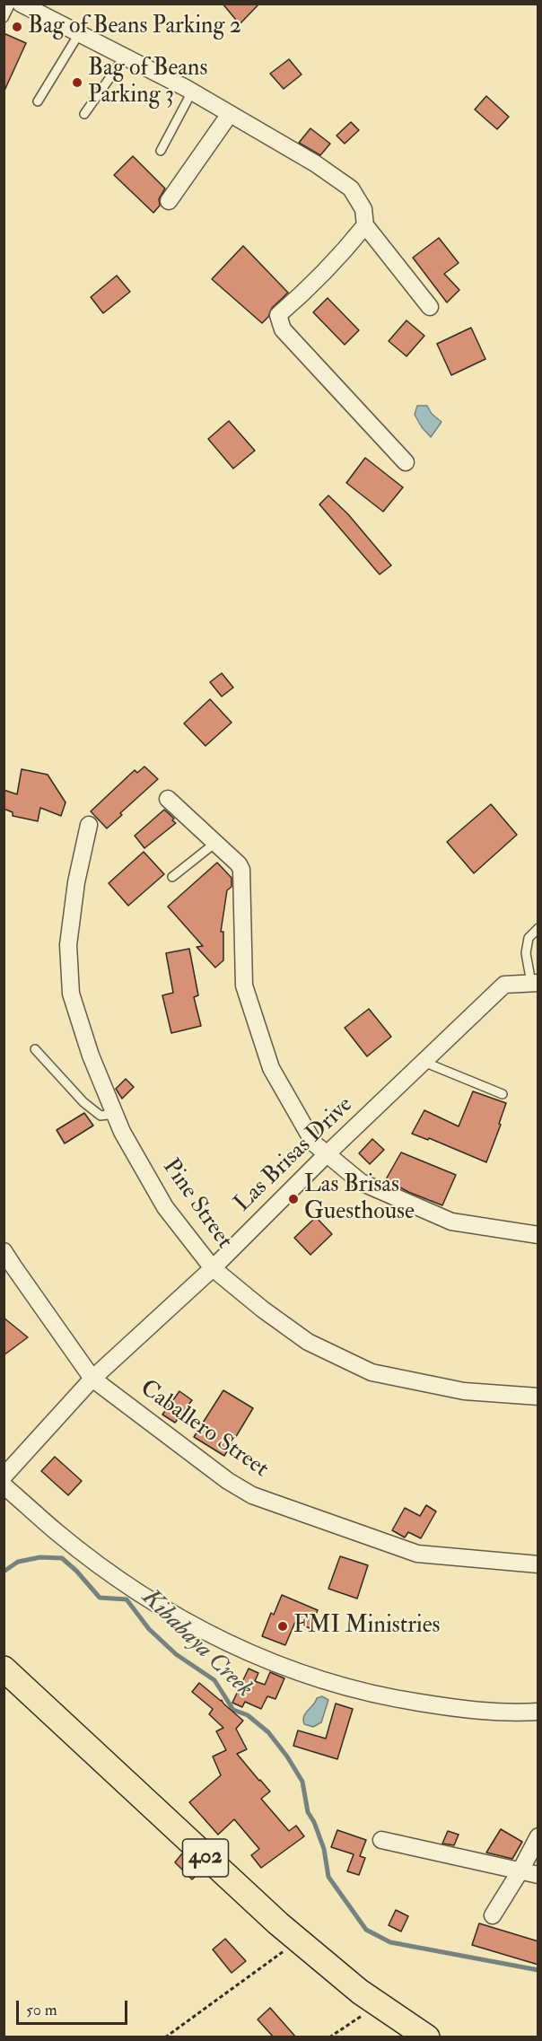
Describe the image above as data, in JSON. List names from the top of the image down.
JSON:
{
  "streets": {
    "main road": ["402"],
    "street": ["Las Brisas Drive", "Pine Street", "Caballero Street"]
  },
  "crossings": [
    ["Las Brisas Drive", "Pine Street"],
    ["Las Brisas Drive", "Caballero Street"]
  ],
  "water": ["Kibabaya Creek"],
  "places": [
    "Bag of Beans Parking 2",
    "Bag of Beans Parking 3",
    "Las Brisas Guesthouse",
    "FMI Ministries"
  ],
  "scale_bar": "50 m"
}
